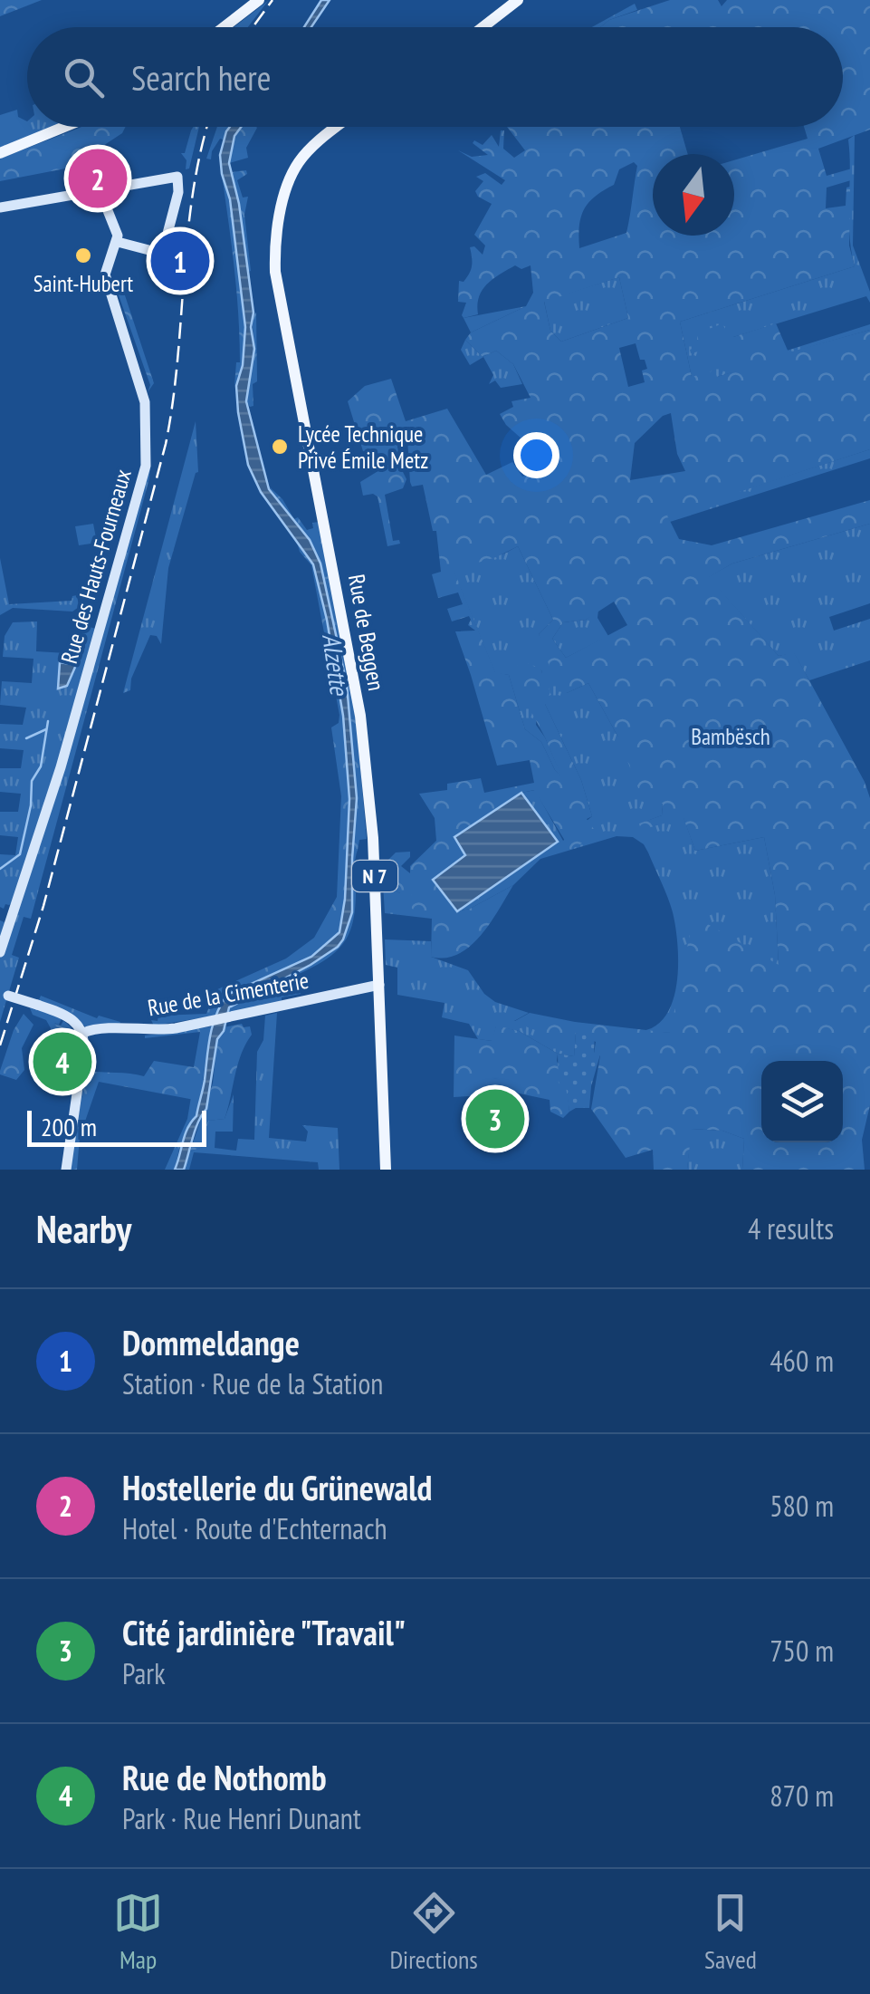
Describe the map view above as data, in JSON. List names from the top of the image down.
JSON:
{
  "streets": {
    "main road": ["Rue de Beggen", "N 7"],
    "street": ["Rue des Hauts-Fourneaux", "Rue de la Cimenterie"]
  },
  "crossings": [
    ["Rue de Beggen", "Rue de la Cimenterie"]
  ],
  "water": ["Alzette"],
  "parks": ["Bambësch"],
  "places": ["Saint-Hubert", "Lycée Technique Privé Émile Metz"],
  "scale_bar": "200 m",
  "north": "bottom",
  "page": {
    "search": "Search here",
    "pins": [
      "2",
      "1",
      "4",
      "3"
    ],
    "scale": "200 m",
    "heading": ["Nearby", "4 results"],
    "list": [
      {
        "mark": "1",
        "name": "Dommeldange",
        "note": "Station · Rue de la Station",
        "value": "460 m"
      },
      {
        "mark": "2",
        "name": "Hostellerie du Grünewald",
        "note": "Hotel · Route d'Echternach",
        "value": "580 m"
      },
      {
        "mark": "3",
        "name": "Cité jardinière \"Travail\"",
        "note": "Park",
        "value": "750 m"
      },
      {
        "mark": "4",
        "name": "Rue de Nothomb",
        "note": "Park · Rue Henri Dunant",
        "value": "870 m"
      }
    ],
    "nav": ["Map", "Directions", "Saved"]
  }
}
